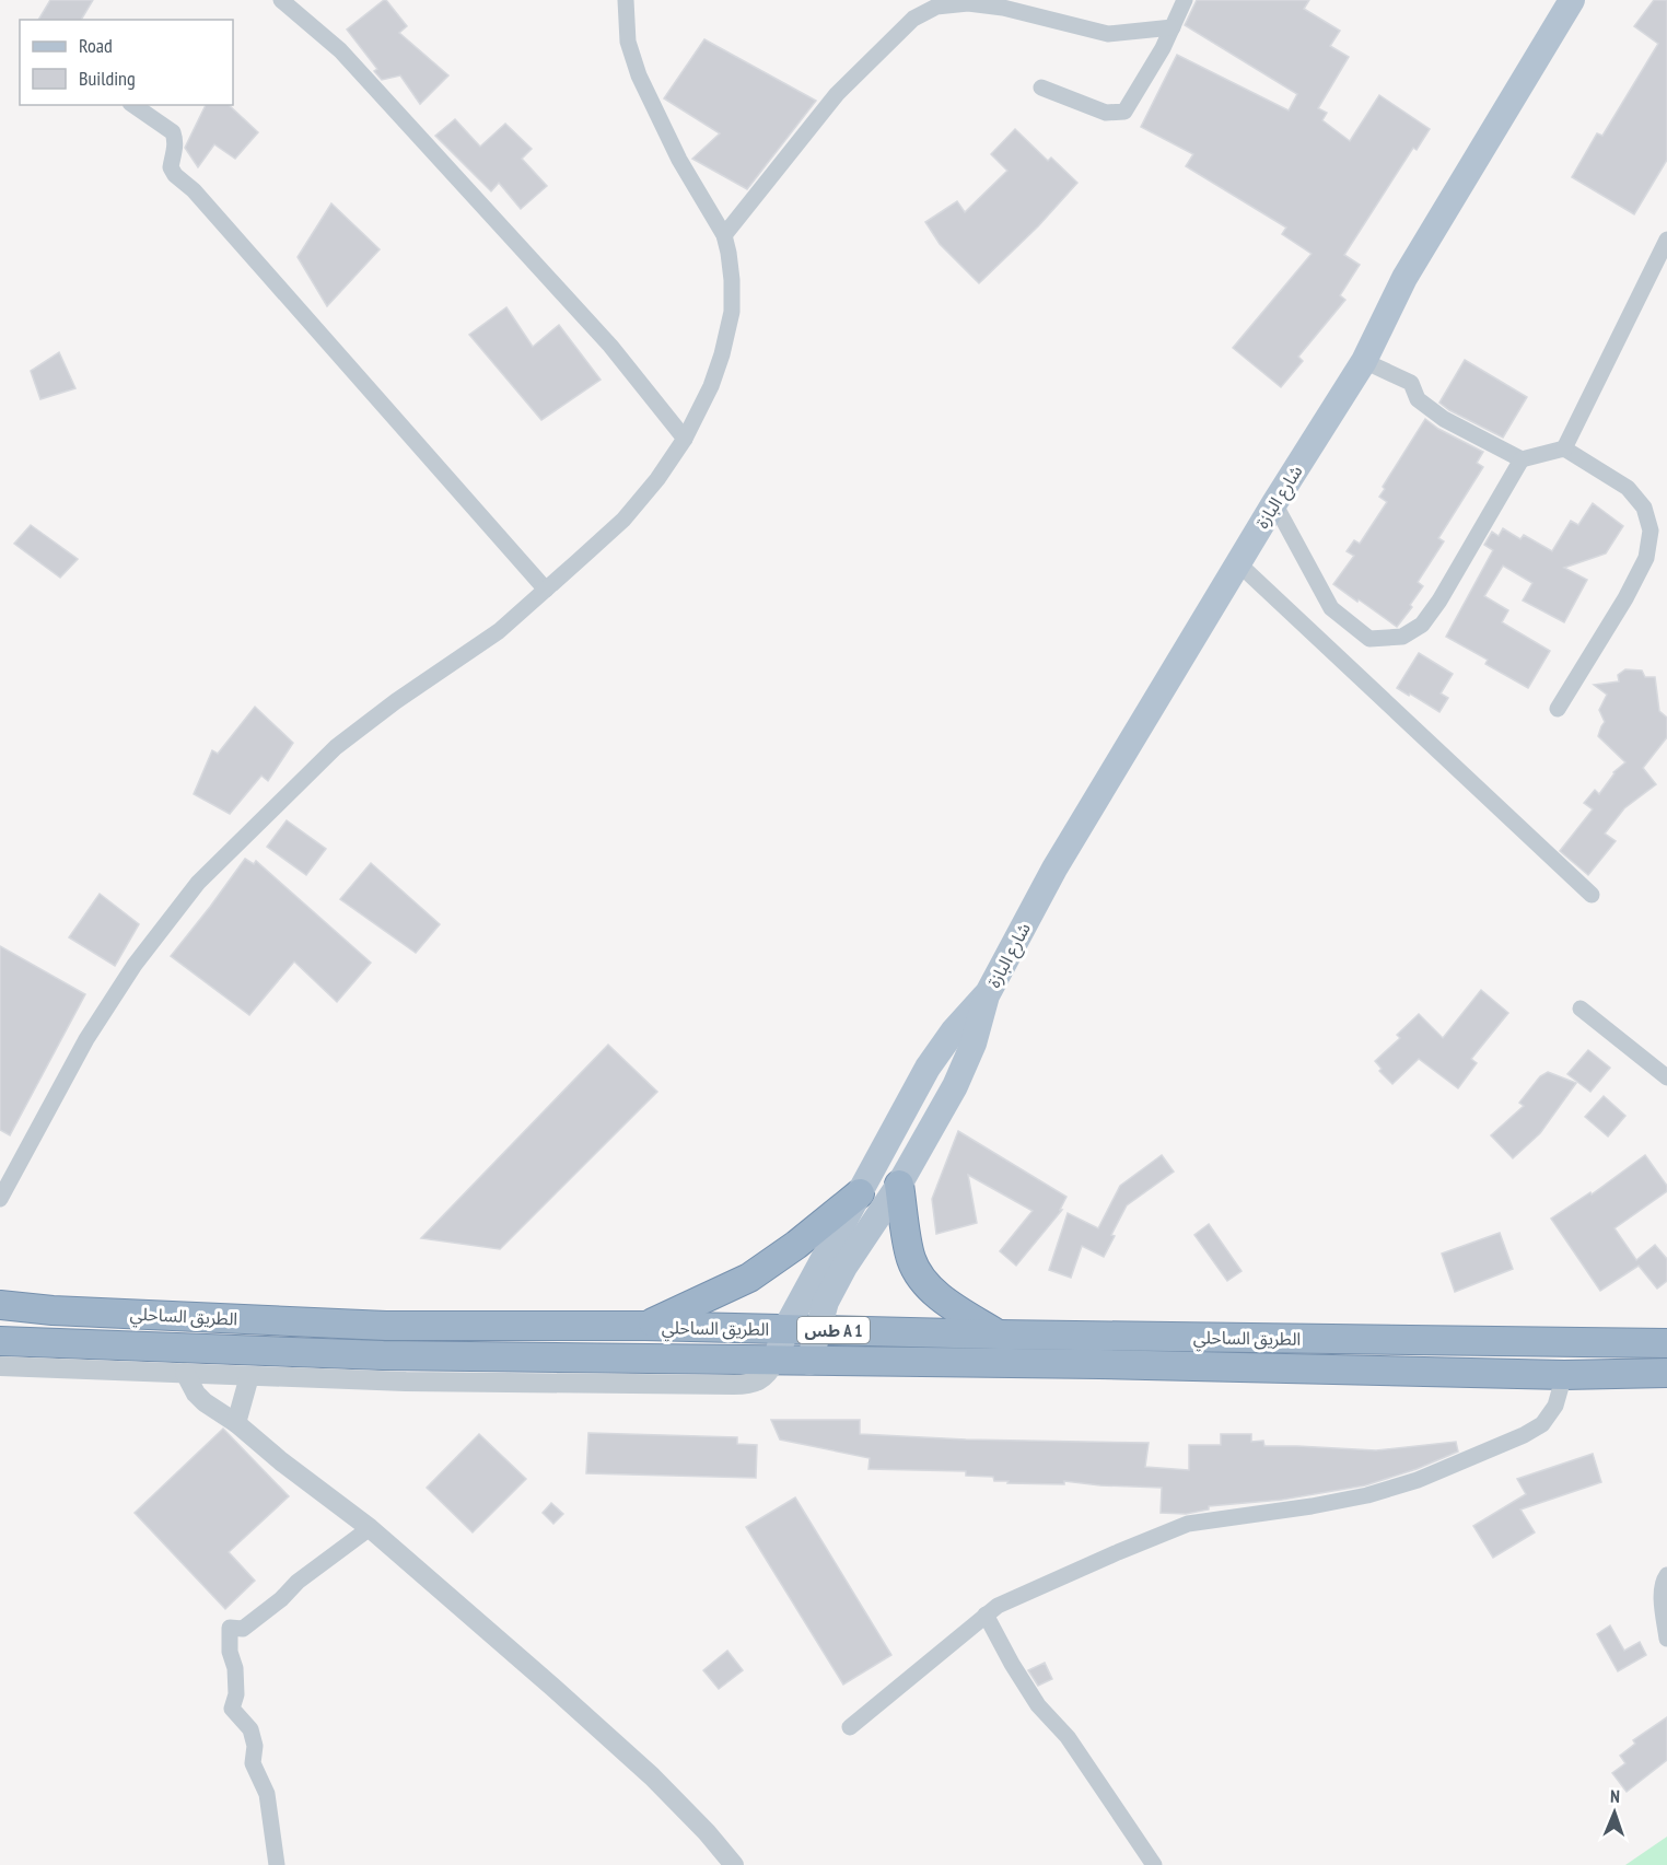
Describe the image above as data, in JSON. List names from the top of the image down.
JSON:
{
  "streets": {
    "highway": ["الطريق الساحلي", "طس A 1"],
    "main road": ["شارع البازة"]
  },
  "crossings": [
    ["شارع البازة", "الطريق الساحلي"]
  ],
  "legend": ["Road", "Building"],
  "north": "top"
}
